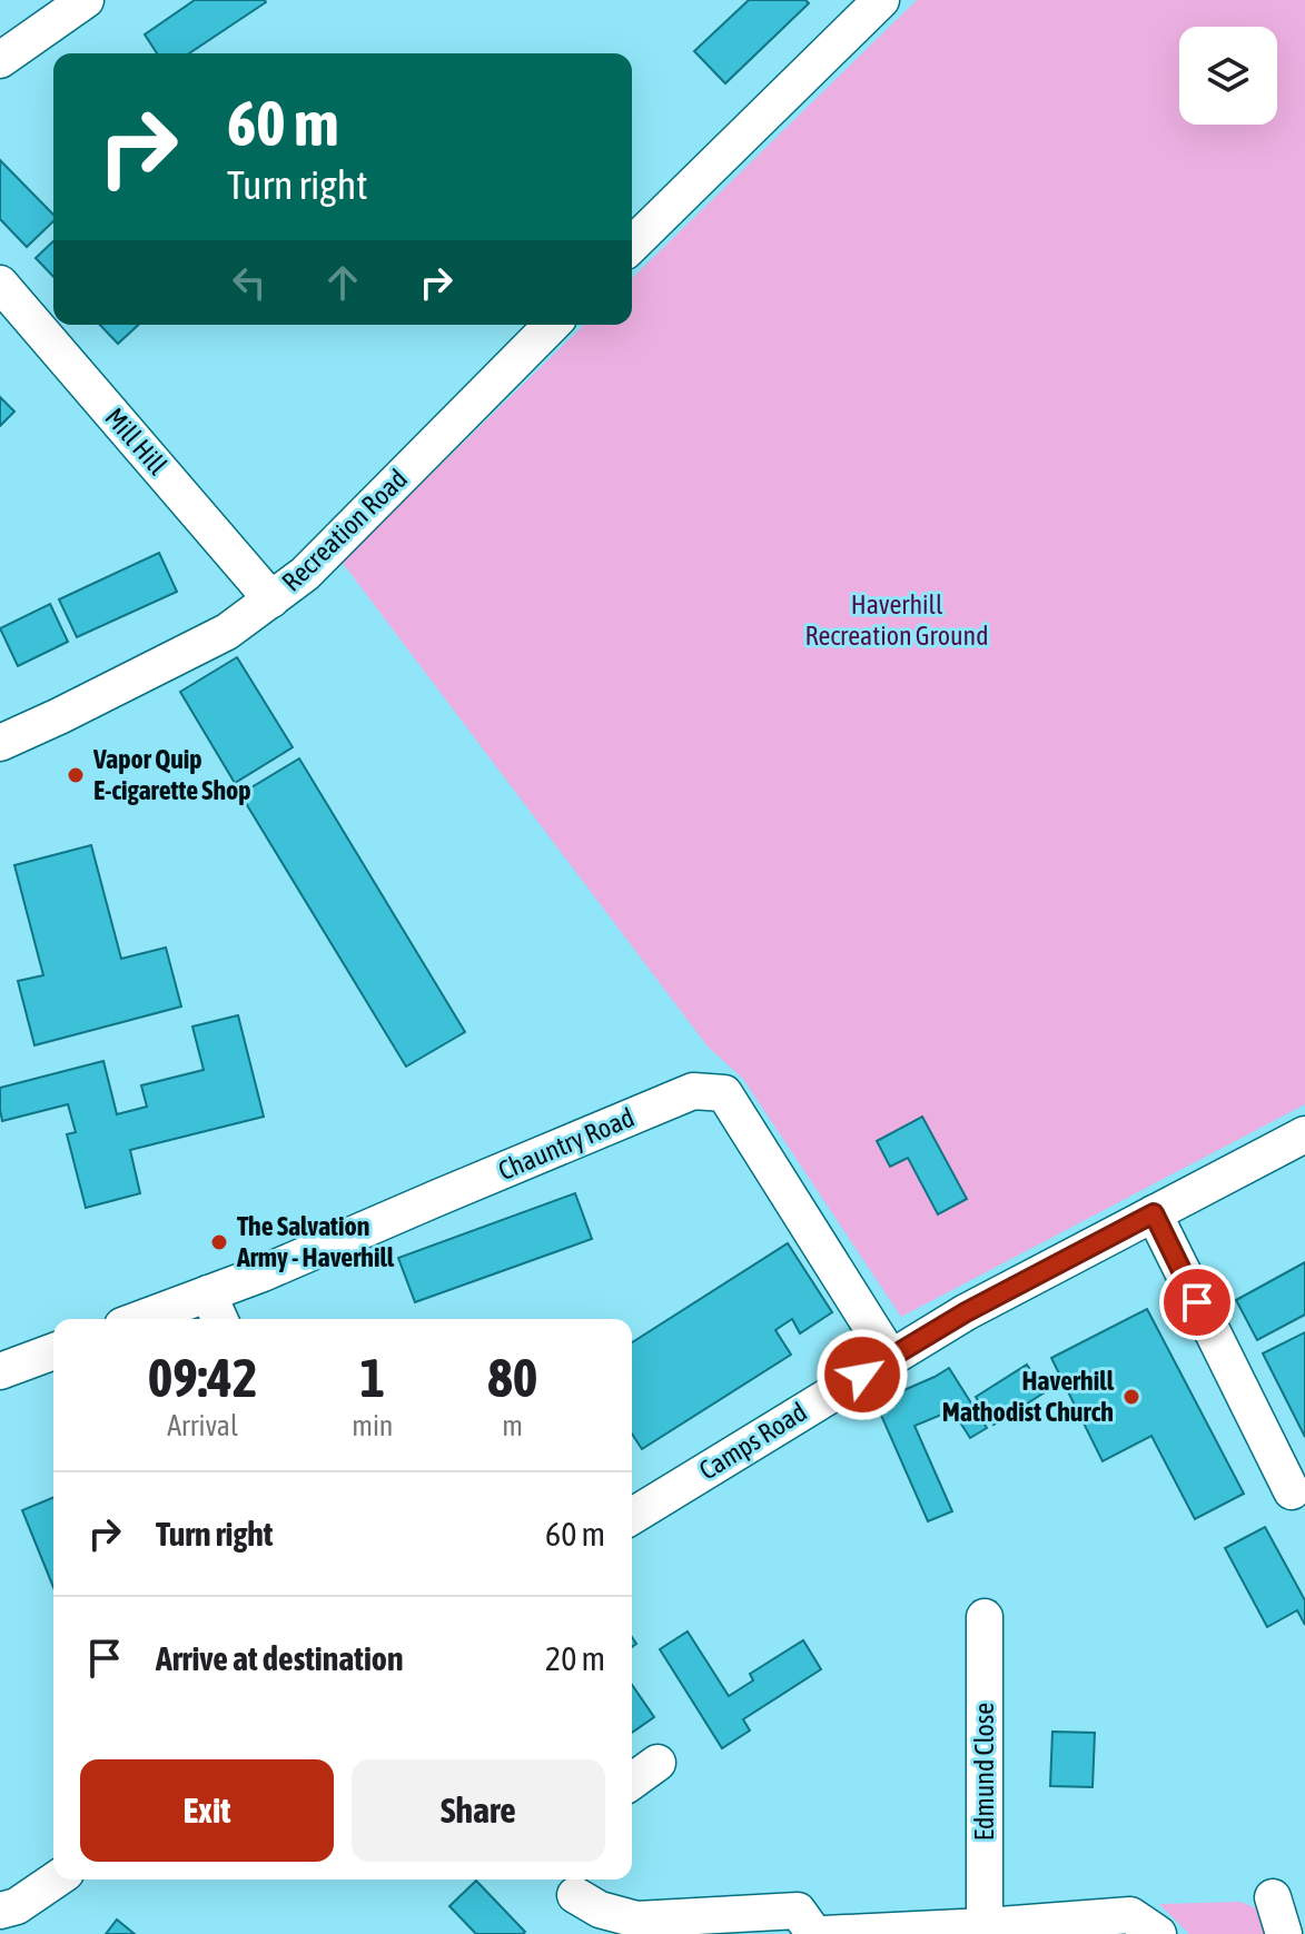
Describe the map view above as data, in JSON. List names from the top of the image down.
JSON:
{
  "streets": {
    "street": [
      "Mill Hill",
      "Recreation Road",
      "Chauntry Road",
      "Camps Road",
      "Edmund Close"
    ]
  },
  "crossings": [
    ["Mill Hill", "Recreation Road"],
    ["Chauntry Road", "Camps Road"]
  ],
  "parks": ["Haverhill Recreation Ground"],
  "places": ["Vapor Quip E-cigarette Shop", "The Salvation Army - Haverhill", "Haverhill Mathodist Church"],
  "page": {
    "turn": ["60 m", "Turn right"],
    "eta": [
      "09:42",
      "Arrival",
      "1",
      "min",
      "80",
      "m"
    ],
    "list": [
      {
        "name": "Turn right",
        "value": "60 m"
      },
      {
        "name": "Arrive at destination",
        "value": "20 m"
      }
    ],
    "buttons": ["Exit", "Share"]
  }
}
